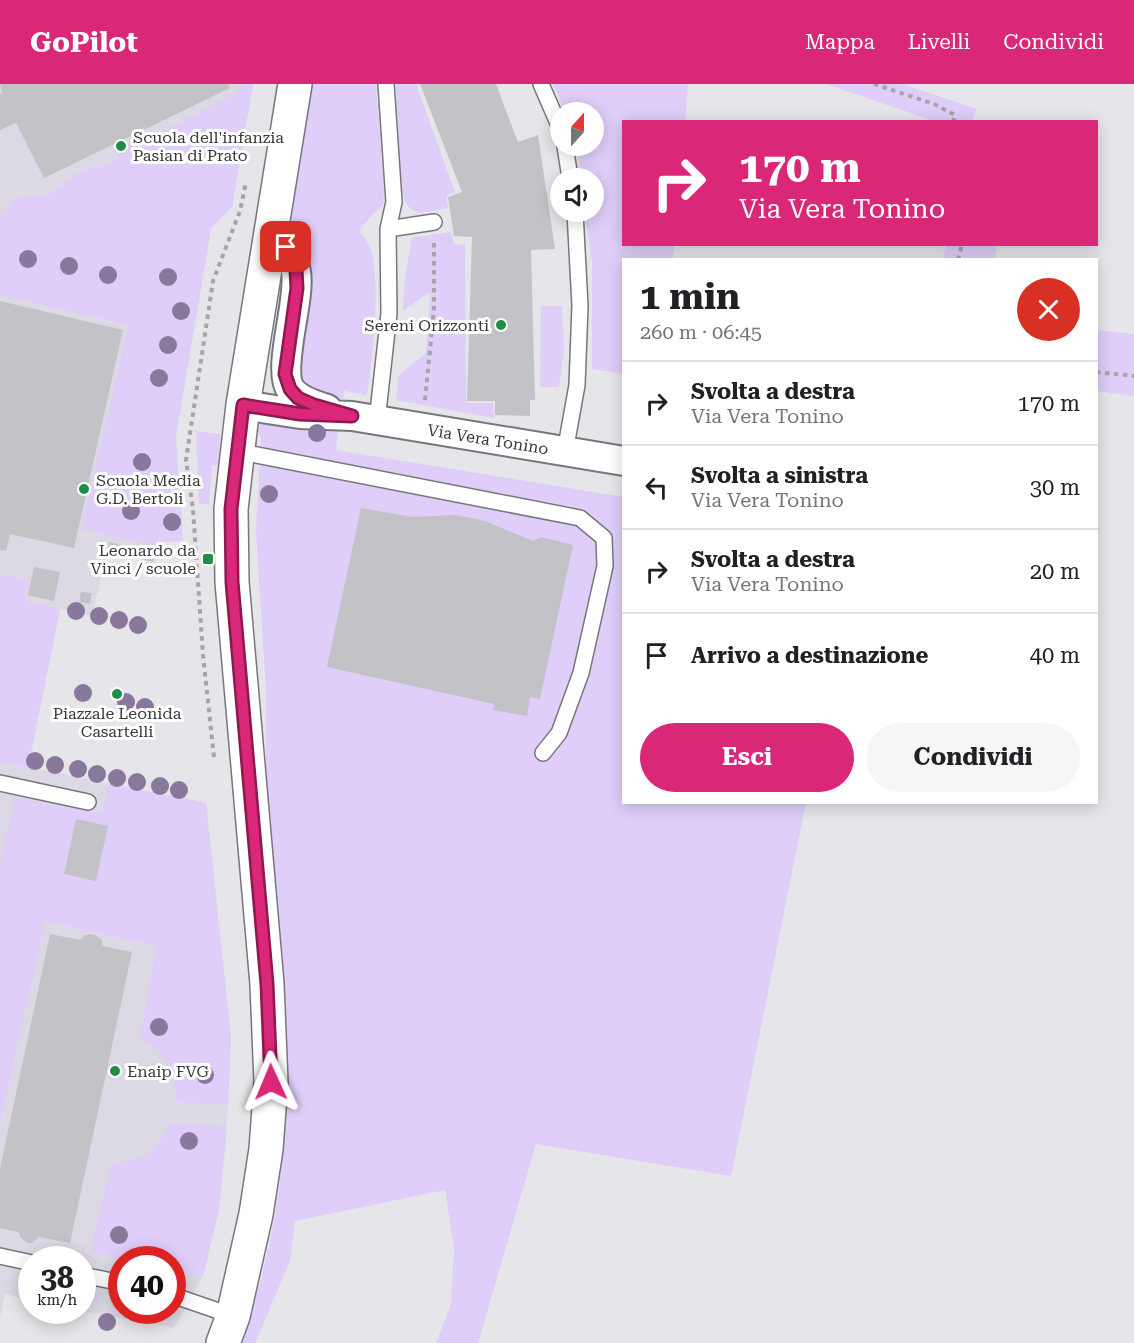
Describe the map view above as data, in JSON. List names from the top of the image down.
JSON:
{
  "streets": {
    "street": ["Via Vera Tonino"]
  },
  "places": {
    "other": [
      "Scuola dell'infanzia Pasian di Prato",
      "Sereni Orizzonti",
      "Scuola Media G.D. Bertoli",
      "Piazzale Leonida Casartelli",
      "Enaip FVG"
    ],
    "transit": ["Leonardo da Vinci / scuole"]
  },
  "north": "top",
  "page": {
    "header": "GoPilot",
    "nav": ["Mappa", "Livelli", "Condividi"],
    "turn": ["170 m", "Via Vera Tonino"],
    "heading": ["1 min", "260 m · 06:45"],
    "list": [
      {
        "name": "Svolta a destra",
        "note": "Via Vera Tonino",
        "value": "170 m"
      },
      {
        "name": "Svolta a sinistra",
        "note": "Via Vera Tonino",
        "value": "30 m"
      },
      {
        "name": "Svolta a destra",
        "note": "Via Vera Tonino",
        "value": "20 m"
      },
      {
        "name": "Arrivo a destinazione",
        "value": "40 m"
      }
    ],
    "buttons": ["Esci", "Condividi"],
    "speed": "38 km/h",
    "limit": "40"
  }
}
